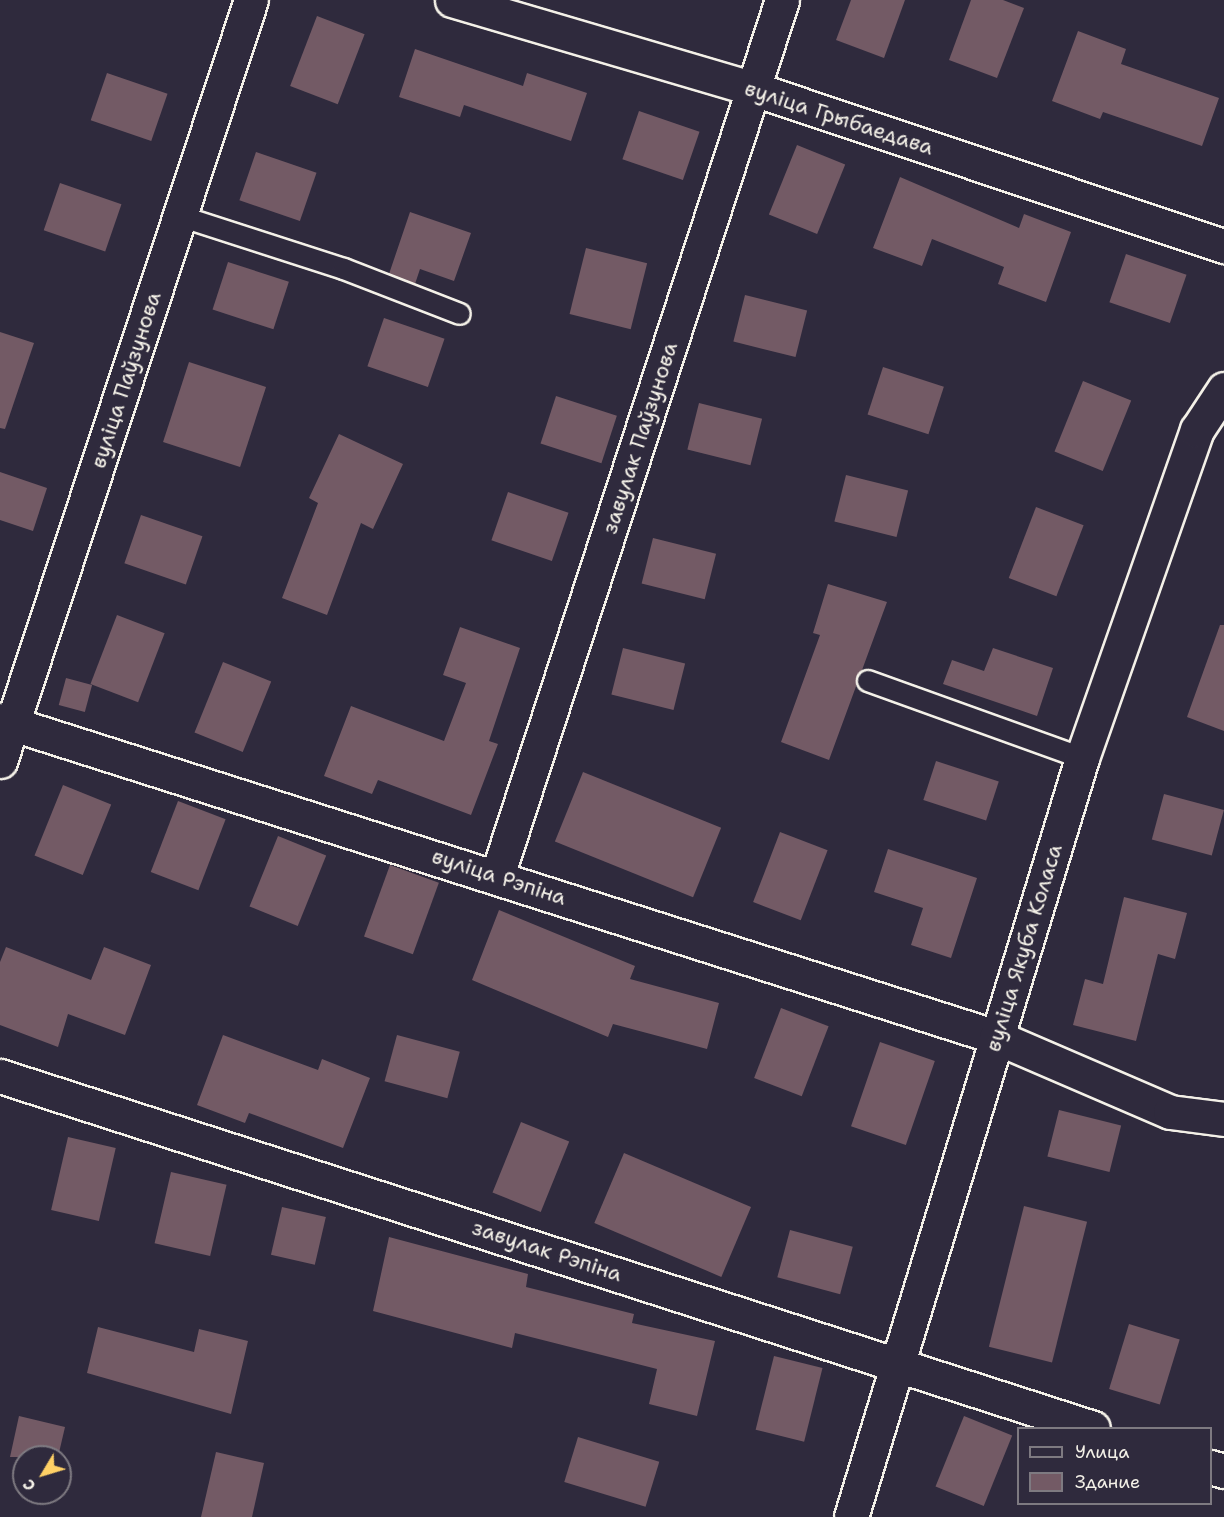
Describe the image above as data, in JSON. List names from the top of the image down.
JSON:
{
  "streets": {
    "street": [
      "вуліца Грыбаедава",
      "вуліца Паўзунова",
      "завулак Паўзунова",
      "вуліца Рэпіна",
      "вуліца Якуба Коласа",
      "завулак Рэпіна"
    ]
  },
  "crossings": [
    ["вуліца Грыбаедава", "завулак Паўзунова"],
    ["вуліца Паўзунова", "вуліца Рэпіна"],
    ["завулак Паўзунова", "вуліца Рэпіна"],
    ["вуліца Рэпіна", "вуліца Якуба Коласа"],
    ["вуліца Якуба Коласа", "завулак Рэпіна"]
  ],
  "legend": ["Улица", "Здание"],
  "north": "bottom left"
}
